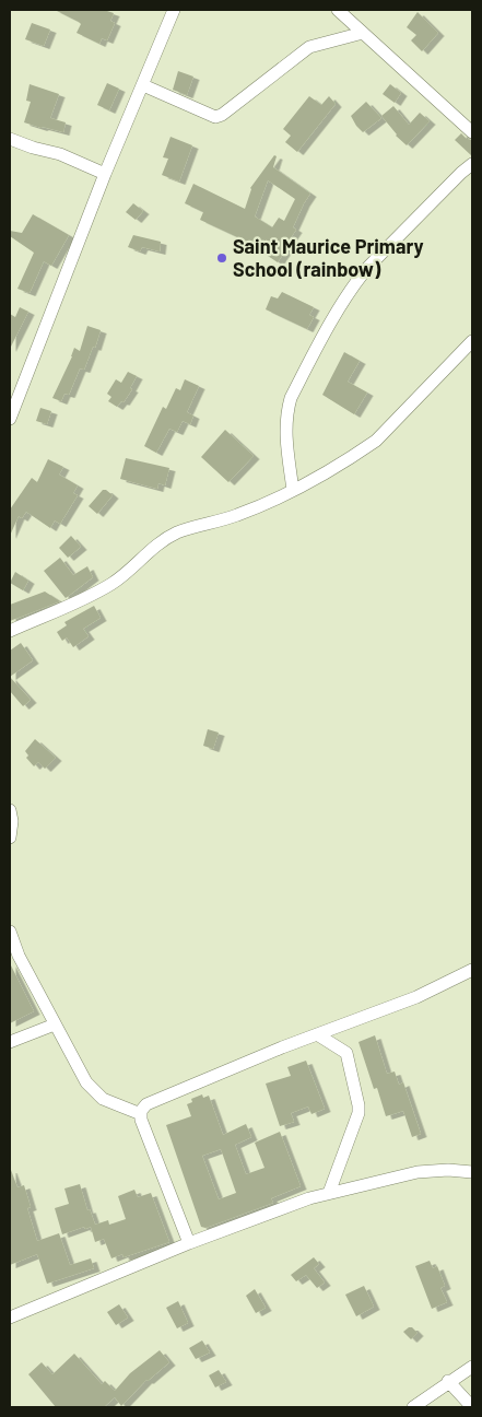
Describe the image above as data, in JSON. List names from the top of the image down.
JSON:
{
  "places": ["Saint Maurice Primary School (rainbow)"]
}
